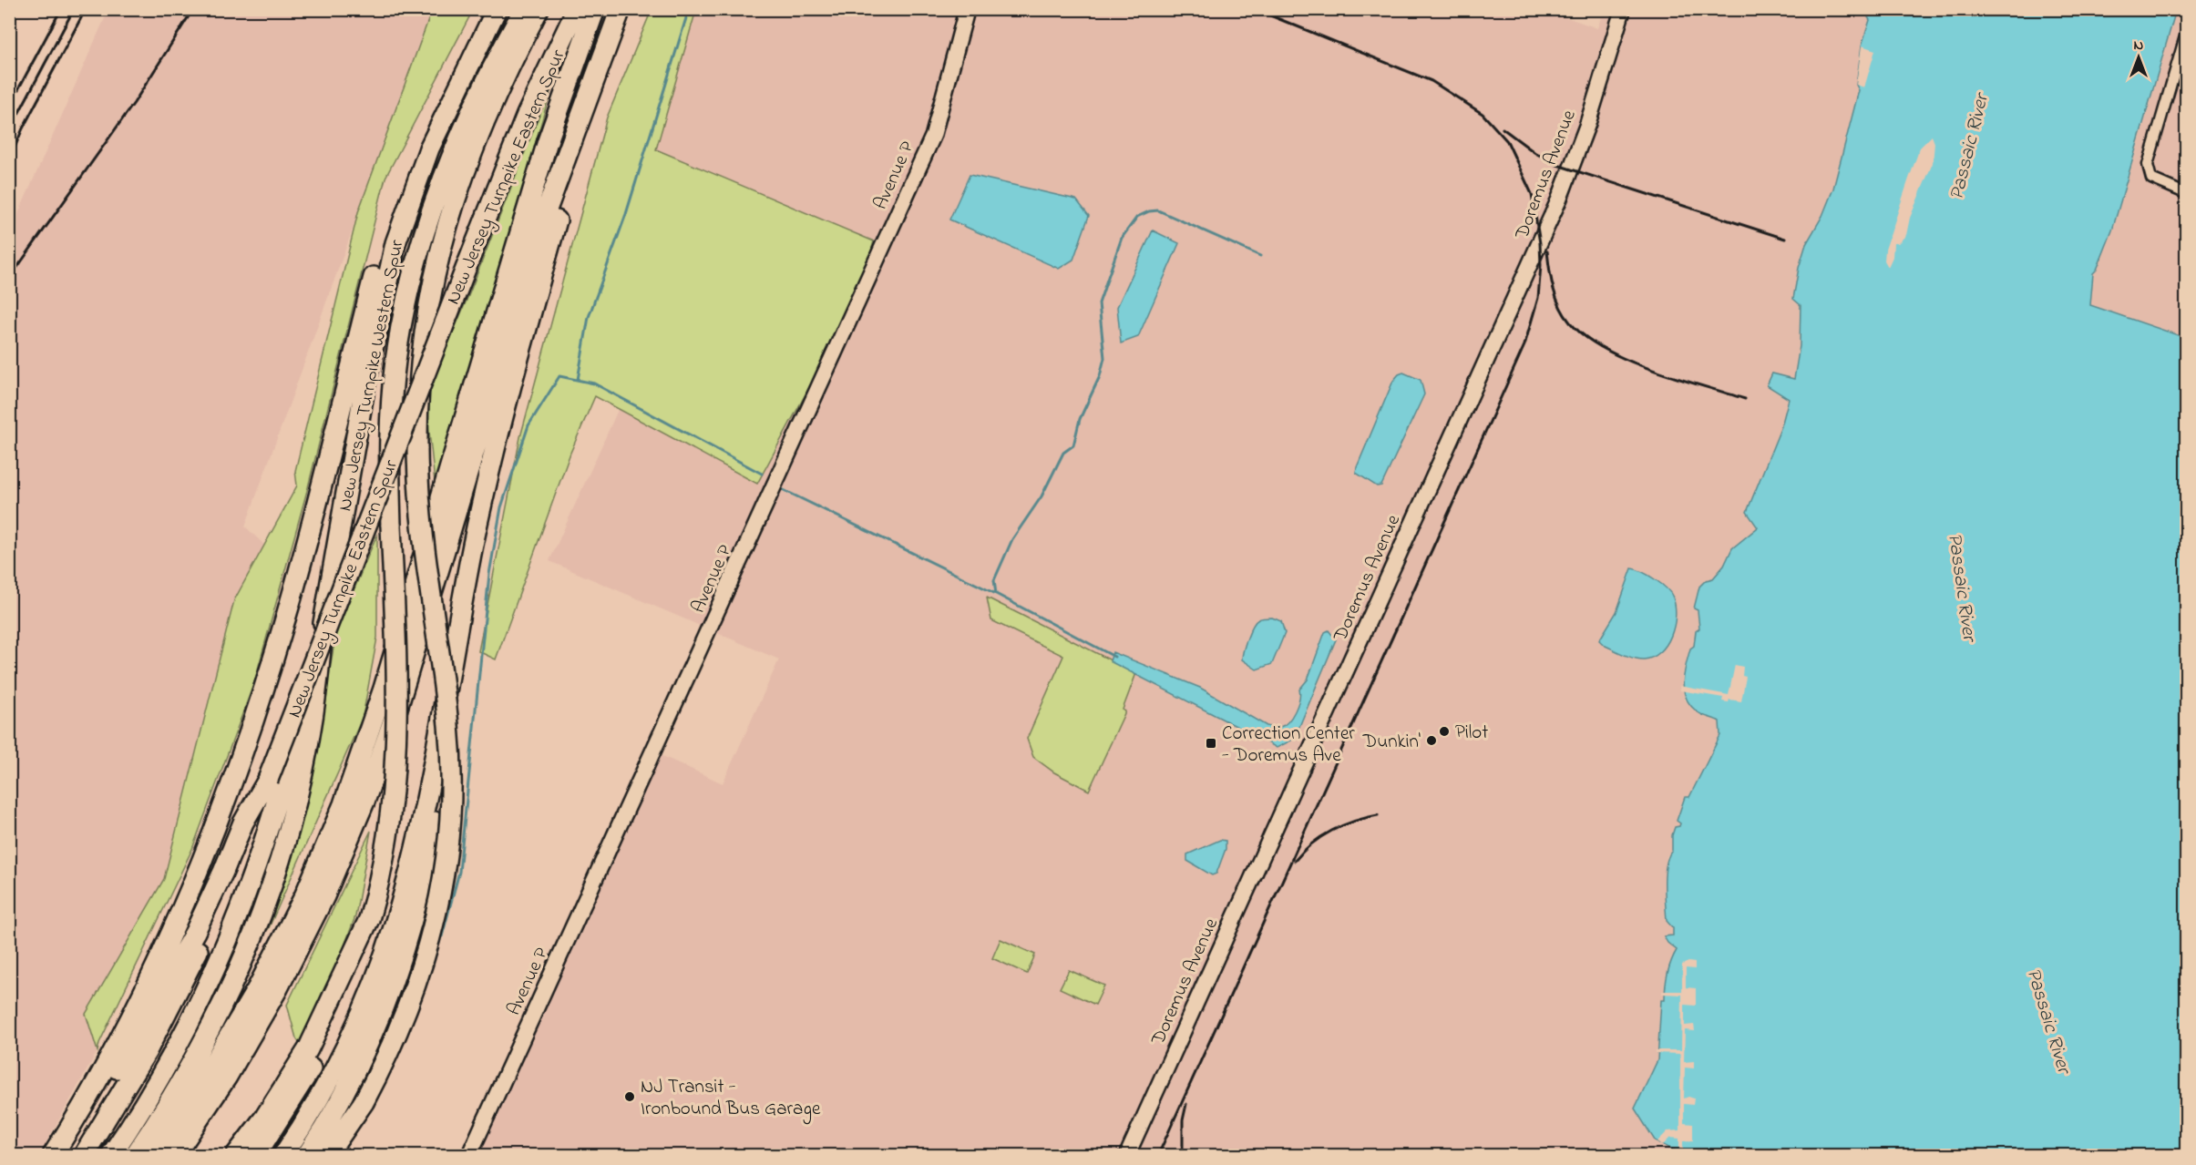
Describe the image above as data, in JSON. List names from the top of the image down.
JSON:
{
  "streets": {
    "highway": ["New Jersey Turnpike Eastern Spur", "New Jersey Turnpike Western Spur"],
    "street": ["Doremus Avenue", "Avenue P"]
  },
  "water": ["Passaic River"],
  "places": {
    "other": ["Pilot", "Dunkin'", "NJ Transit - Ironbound Bus Garage"],
    "transit": ["Correction Center - Doremus Ave"]
  },
  "north": "top"
}
